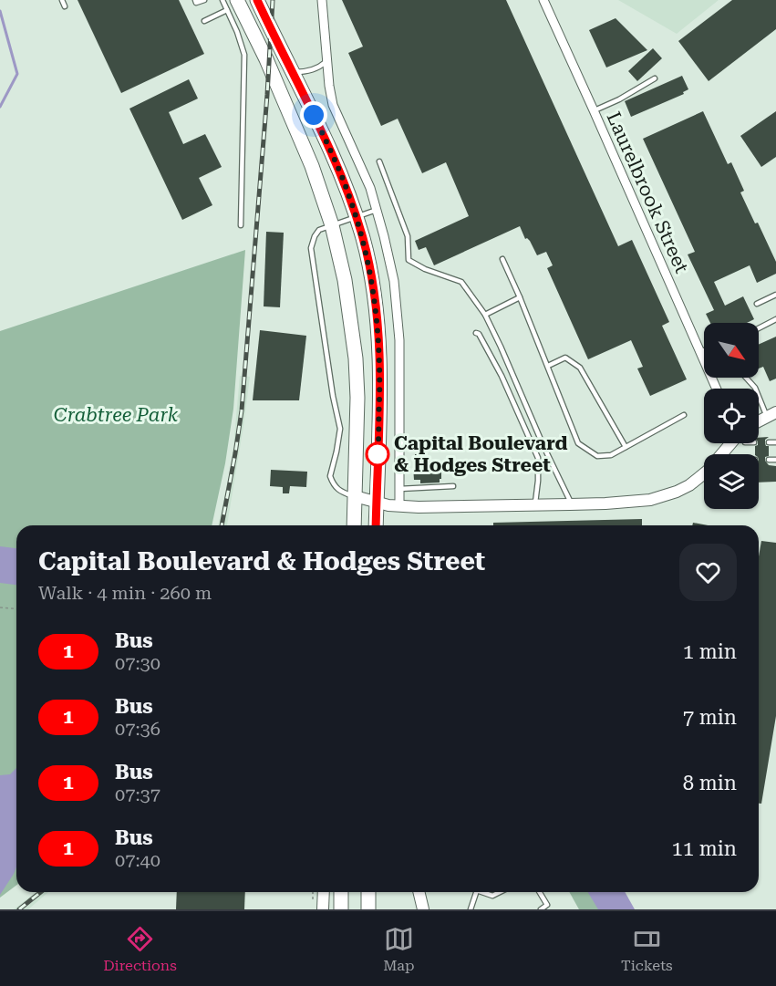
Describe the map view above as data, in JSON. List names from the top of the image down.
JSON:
{
  "streets": {
    "street": ["Laurelbrook Street"]
  },
  "parks": ["Crabtree Park"],
  "places": ["Capital Boulevard & Hodges Street"],
  "lines": ["bus line 1"],
  "north": "bottom right",
  "page": {
    "heading": ["Capital Boulevard & Hodges Street", "Walk · 4 min · 260 m"],
    "list": [
      {
        "mark": "1",
        "name": "Bus",
        "note": "07:30",
        "value": "1 min"
      },
      {
        "mark": "1",
        "name": "Bus",
        "note": "07:36",
        "value": "7 min"
      },
      {
        "mark": "1",
        "name": "Bus",
        "note": "07:37",
        "value": "8 min"
      },
      {
        "mark": "1",
        "name": "Bus",
        "note": "07:40",
        "value": "11 min"
      }
    ],
    "tabs": ["Directions", "Map", "Tickets"]
  }
}
